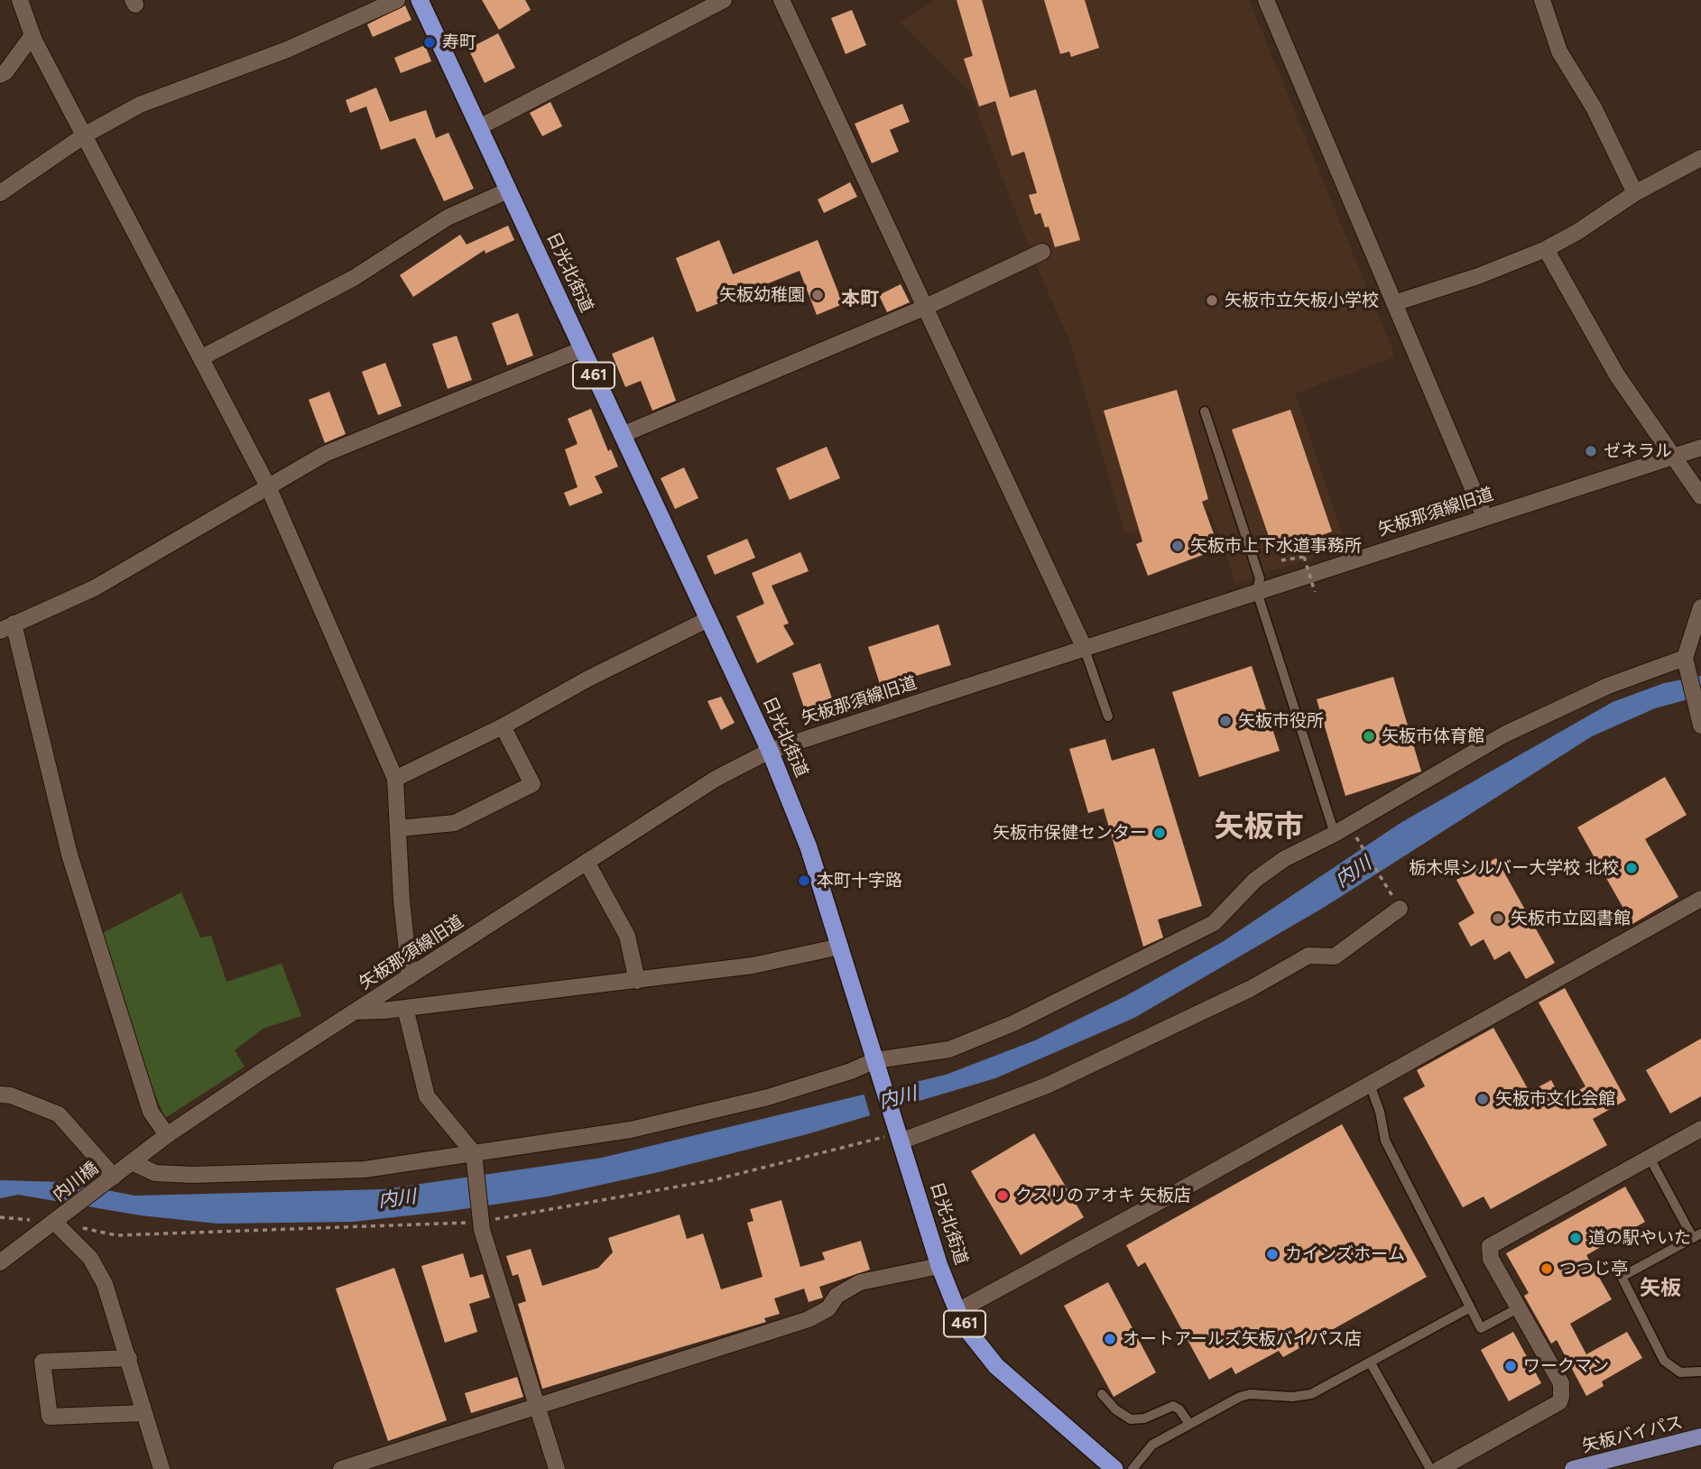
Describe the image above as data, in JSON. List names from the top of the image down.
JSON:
{
  "streets": {
    "highway": ["日光北街道", "461"],
    "main road": ["矢板バイパス"],
    "street": ["矢板那須線旧道", "内川橋"]
  },
  "crossings": [
    ["日光北街道", "矢板那須線旧道"],
    ["矢板那須線旧道", "内川橋"]
  ],
  "districts": ["本町", "矢板市", "矢板"],
  "water": ["内川"],
  "places": [
    "寿町",
    "矢板幼稚園",
    "矢板市立矢板小学校",
    "ゼネラル",
    "矢板市上下水道事務所",
    "矢板市役所",
    "矢板市体育館",
    "矢板市保健センター",
    "栃木県シルバー大学校 北校",
    "本町十字路",
    "矢板市立図書館",
    "矢板市文化会館",
    "クスリのアオキ 矢板店",
    "道の駅やいた",
    "カインズホーム",
    "つつじ亭",
    "オートアールズ矢板バイパス店",
    "ワークマン"
  ]
}
